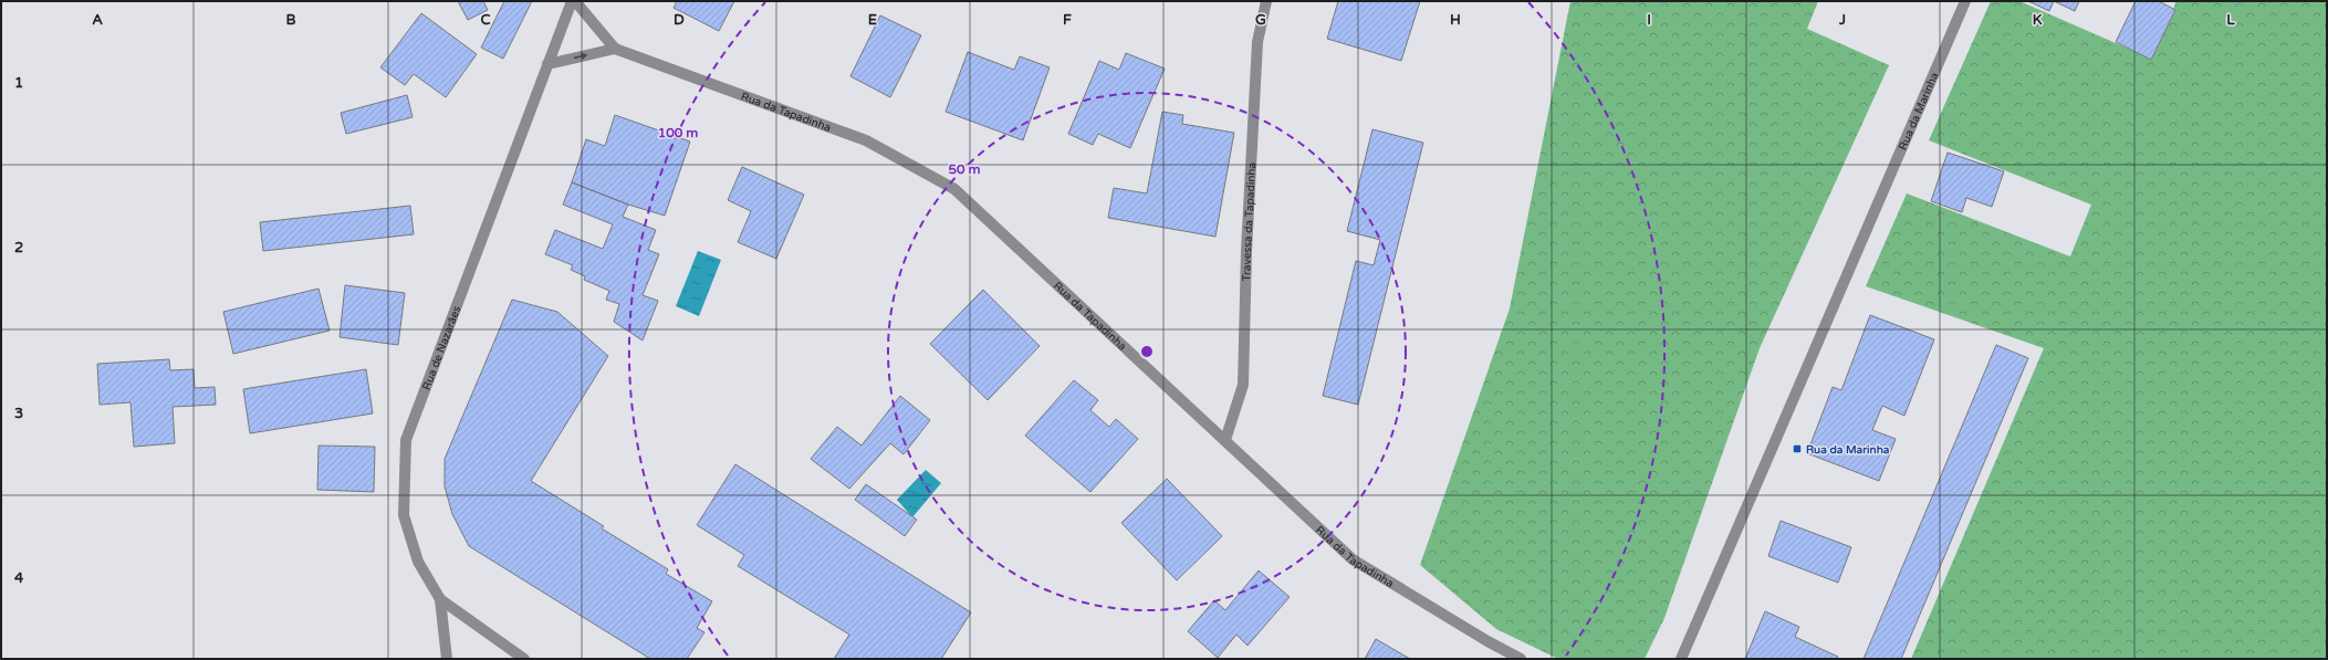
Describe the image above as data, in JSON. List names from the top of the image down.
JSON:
{
  "streets": {
    "street": [
      "Rua da Tapadinha",
      "Rua da Marinha",
      "Travessa da Tapadinha",
      "Rua de Nazarães"
    ]
  },
  "crossings": [
    ["Rua da Tapadinha", "Travessa da Tapadinha"]
  ],
  "places": {
    "transit": ["Rua da Marinha"]
  },
  "grid": {
    "columns": [
      "A",
      "B",
      "C",
      "D",
      "E",
      "F",
      "G",
      "H",
      "I",
      "J",
      "K",
      "L"
    ],
    "rows": [
      "1",
      "2",
      "3",
      "4"
    ]
  },
  "rings": ["100 m", "50 m"]
}
